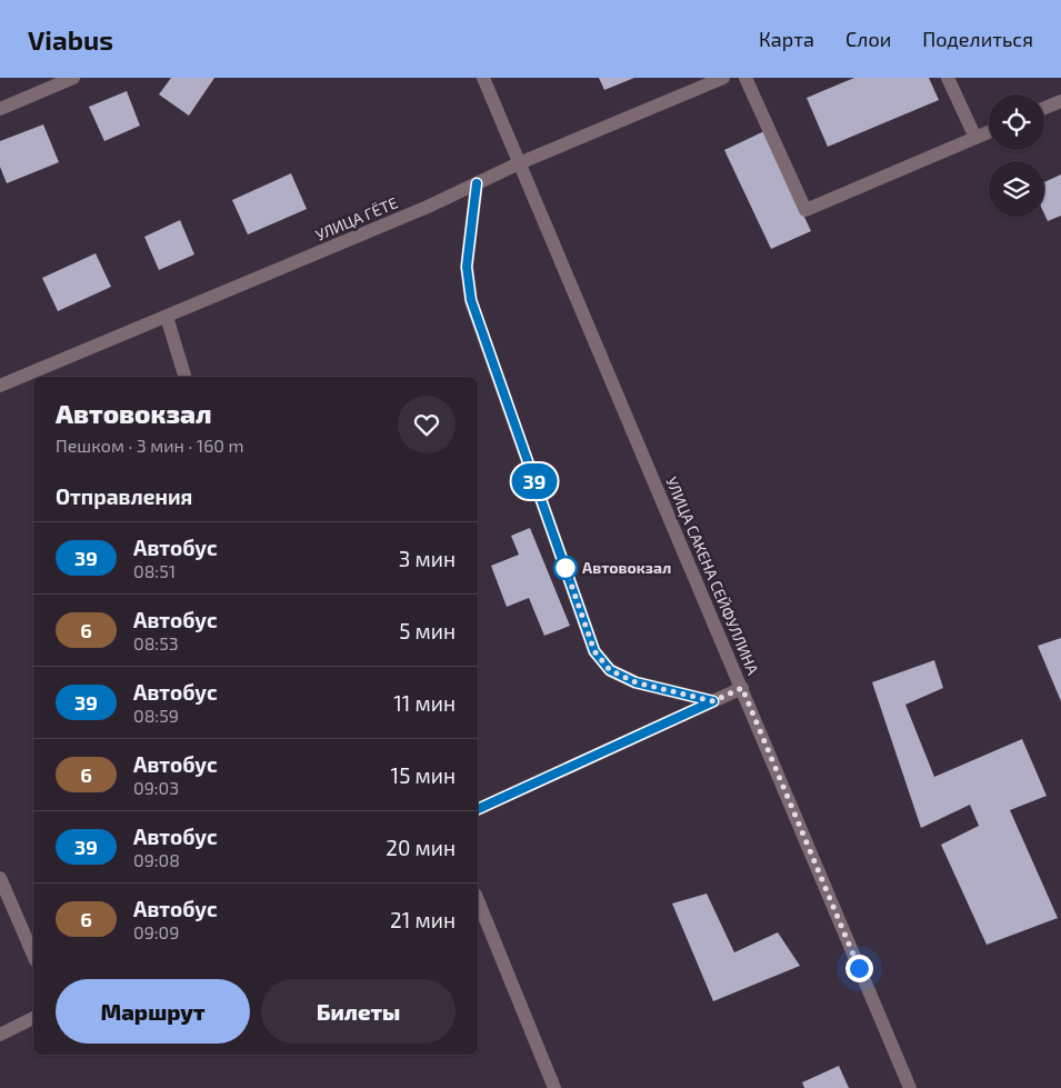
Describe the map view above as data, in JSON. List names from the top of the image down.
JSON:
{
  "streets": {
    "street": ["УЛИЦА ГЁТЕ", "УЛИЦА САКЕНА СЕЙФУЛЛИНА"]
  },
  "crossings": [
    ["УЛИЦА ГЁТЕ", "УЛИЦА САКЕНА СЕЙФУЛЛИНА"]
  ],
  "places": ["Автовокзал"],
  "lines": ["bus line 39"],
  "page": {
    "header": "Viabus",
    "nav": ["Карта", "Слои", "Поделиться"],
    "on_map": "39",
    "heading": [
      ["Автовокзал", "Пешком · 3 мин · 160 m"],
      "Отправления"
    ],
    "list": [
      {
        "mark": "39",
        "name": "Автобус",
        "note": "08:51",
        "value": "3 мин"
      },
      {
        "mark": "6",
        "name": "Автобус",
        "note": "08:53",
        "value": "5 мин"
      },
      {
        "mark": "39",
        "name": "Автобус",
        "note": "08:59",
        "value": "11 мин"
      },
      {
        "mark": "6",
        "name": "Автобус",
        "note": "09:03",
        "value": "15 мин"
      },
      {
        "mark": "39",
        "name": "Автобус",
        "note": "09:08",
        "value": "20 мин"
      },
      {
        "mark": "6",
        "name": "Автобус",
        "note": "09:09",
        "value": "21 мин"
      }
    ],
    "buttons": ["Маршрут", "Билеты"]
  }
}
